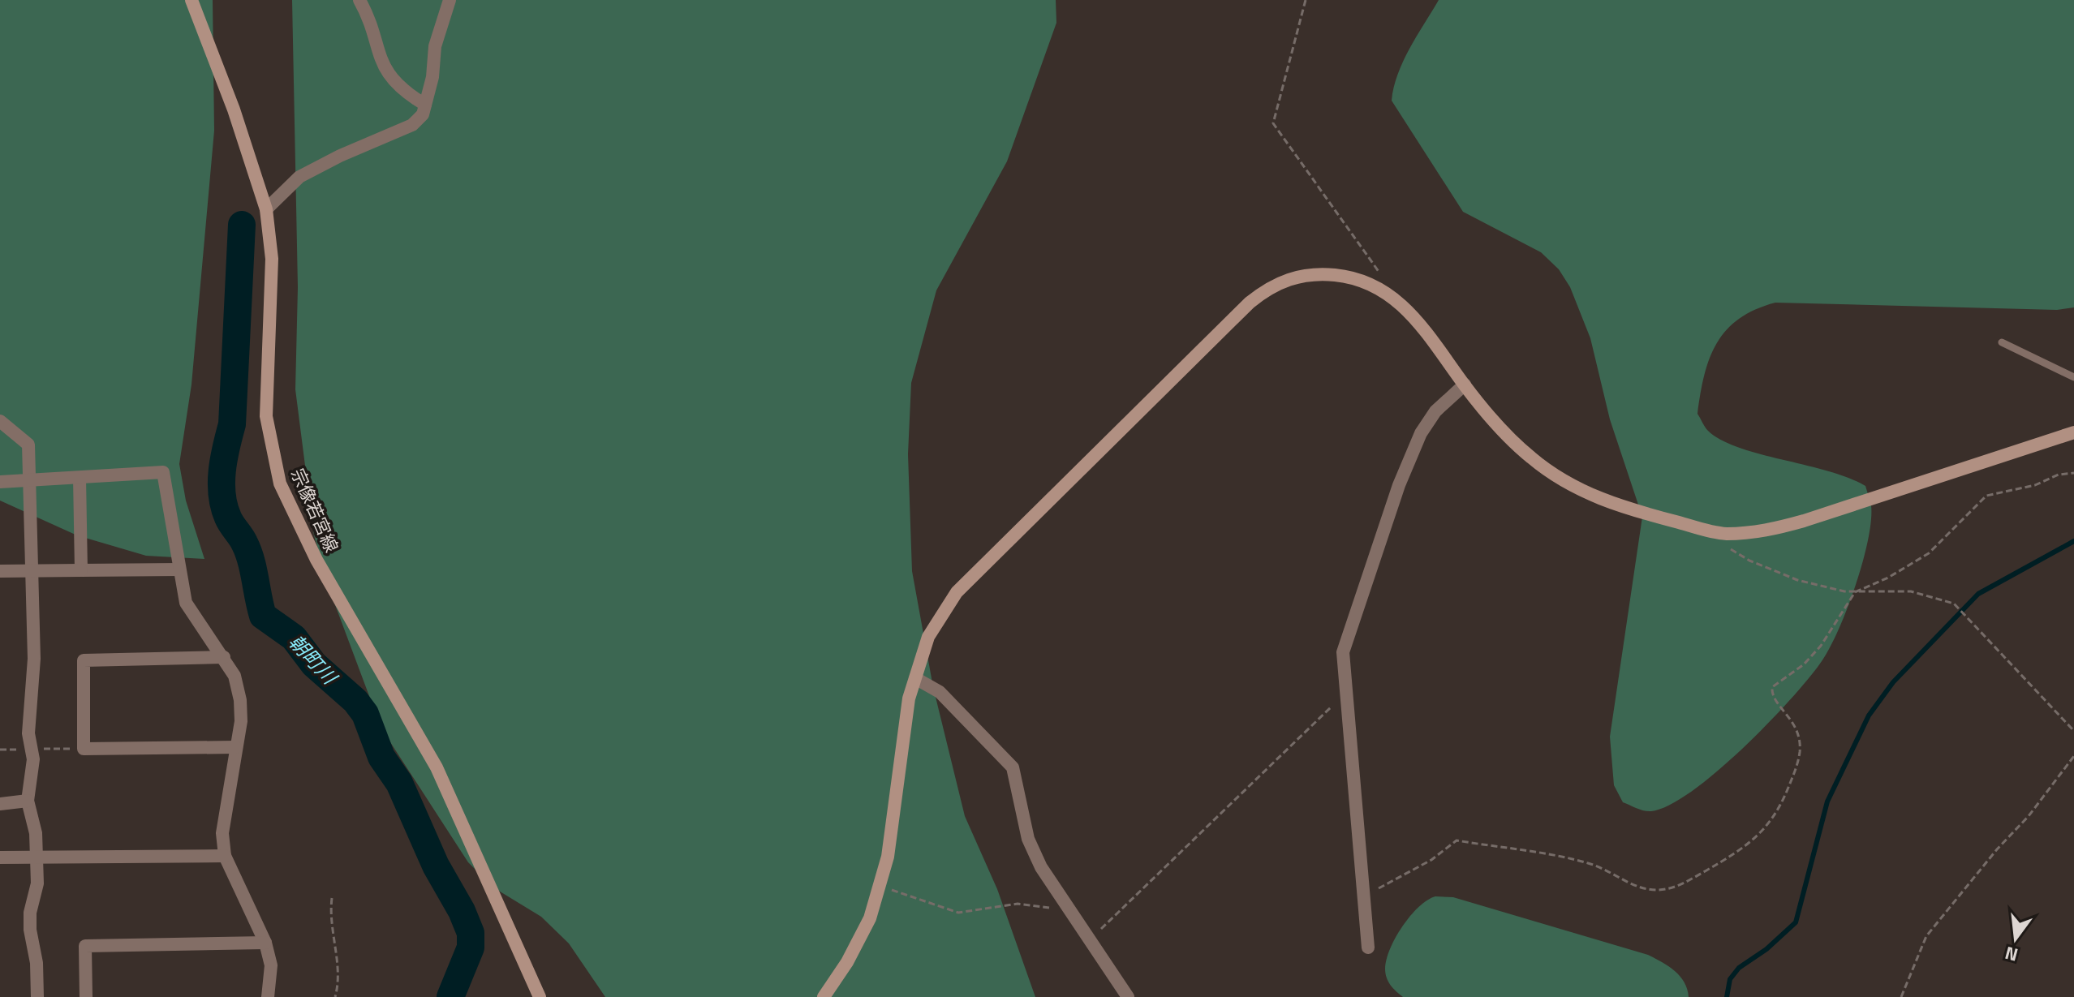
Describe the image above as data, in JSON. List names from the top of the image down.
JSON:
{
  "streets": {
    "street": ["宗像若宮線"]
  },
  "water": ["朝町川"],
  "north": "bottom"
}
